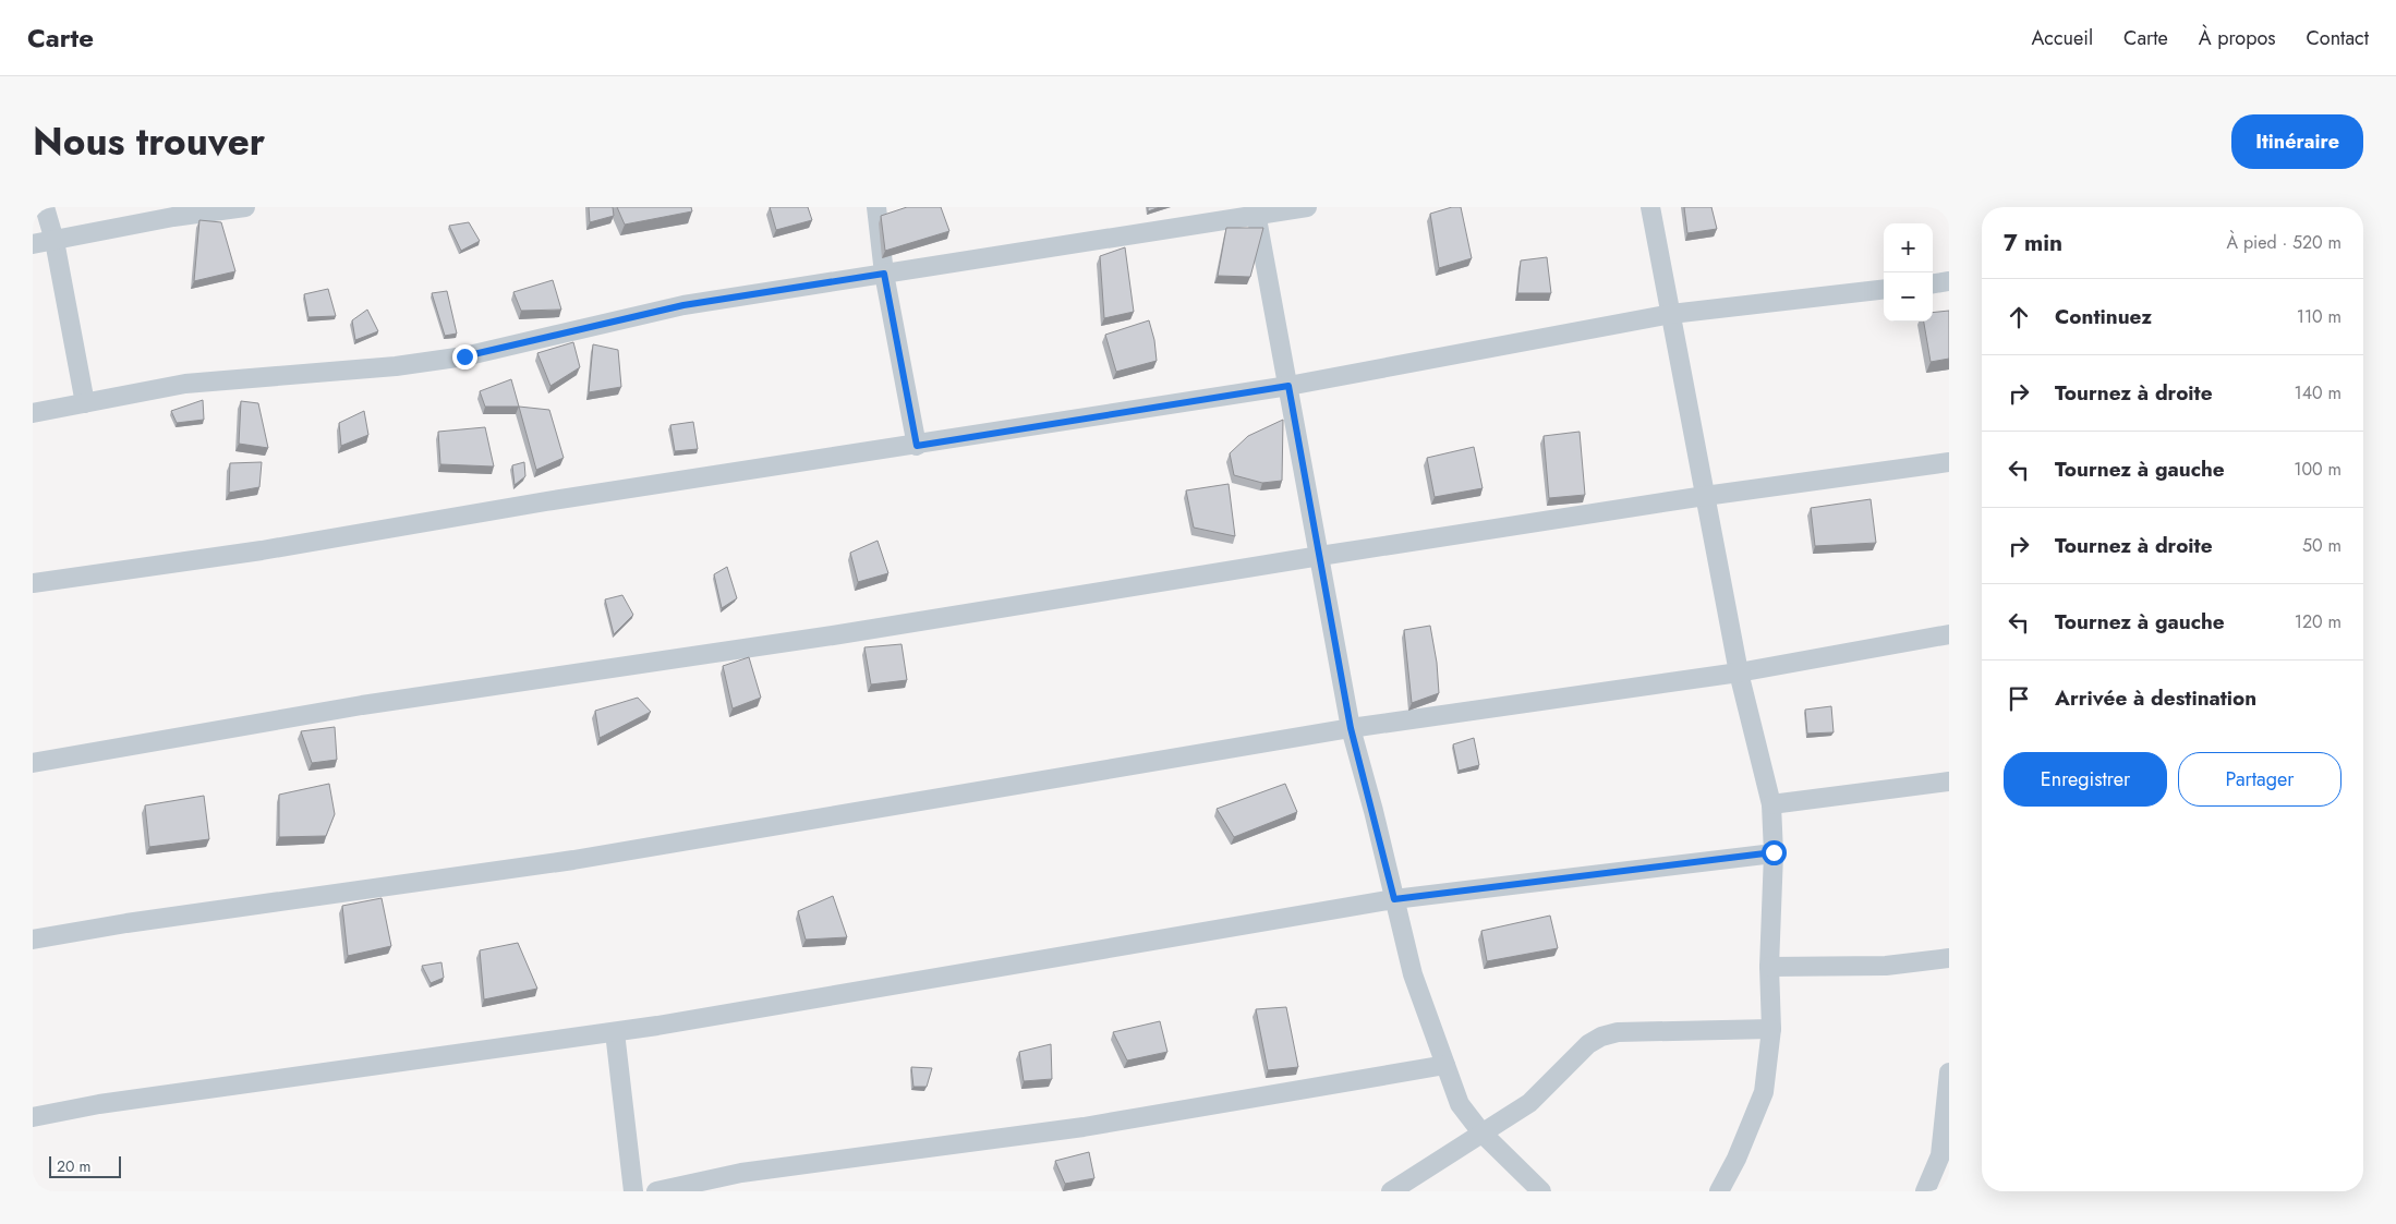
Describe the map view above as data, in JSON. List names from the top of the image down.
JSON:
{
  "scale_bar": "20 m",
  "page": {
    "header": "Carte",
    "nav": [
      "Accueil",
      "Carte",
      "À propos",
      "Contact"
    ],
    "title": "Nous trouver",
    "buttons": [
      "Itinéraire",
      ["Enregistrer", "Partager"]
    ],
    "heading": ["7 min", "À pied · 520 m"],
    "map_buttons": ["+", "−"],
    "list": [
      ["Continuez", "110 m"],
      ["Tournez à droite", "140 m"],
      ["Tournez à gauche", "100 m"],
      ["Tournez à droite", "50 m"],
      ["Tournez à gauche", "120 m"],
      "Arrivée à destination"
    ],
    "scale": "20 m"
  }
}
